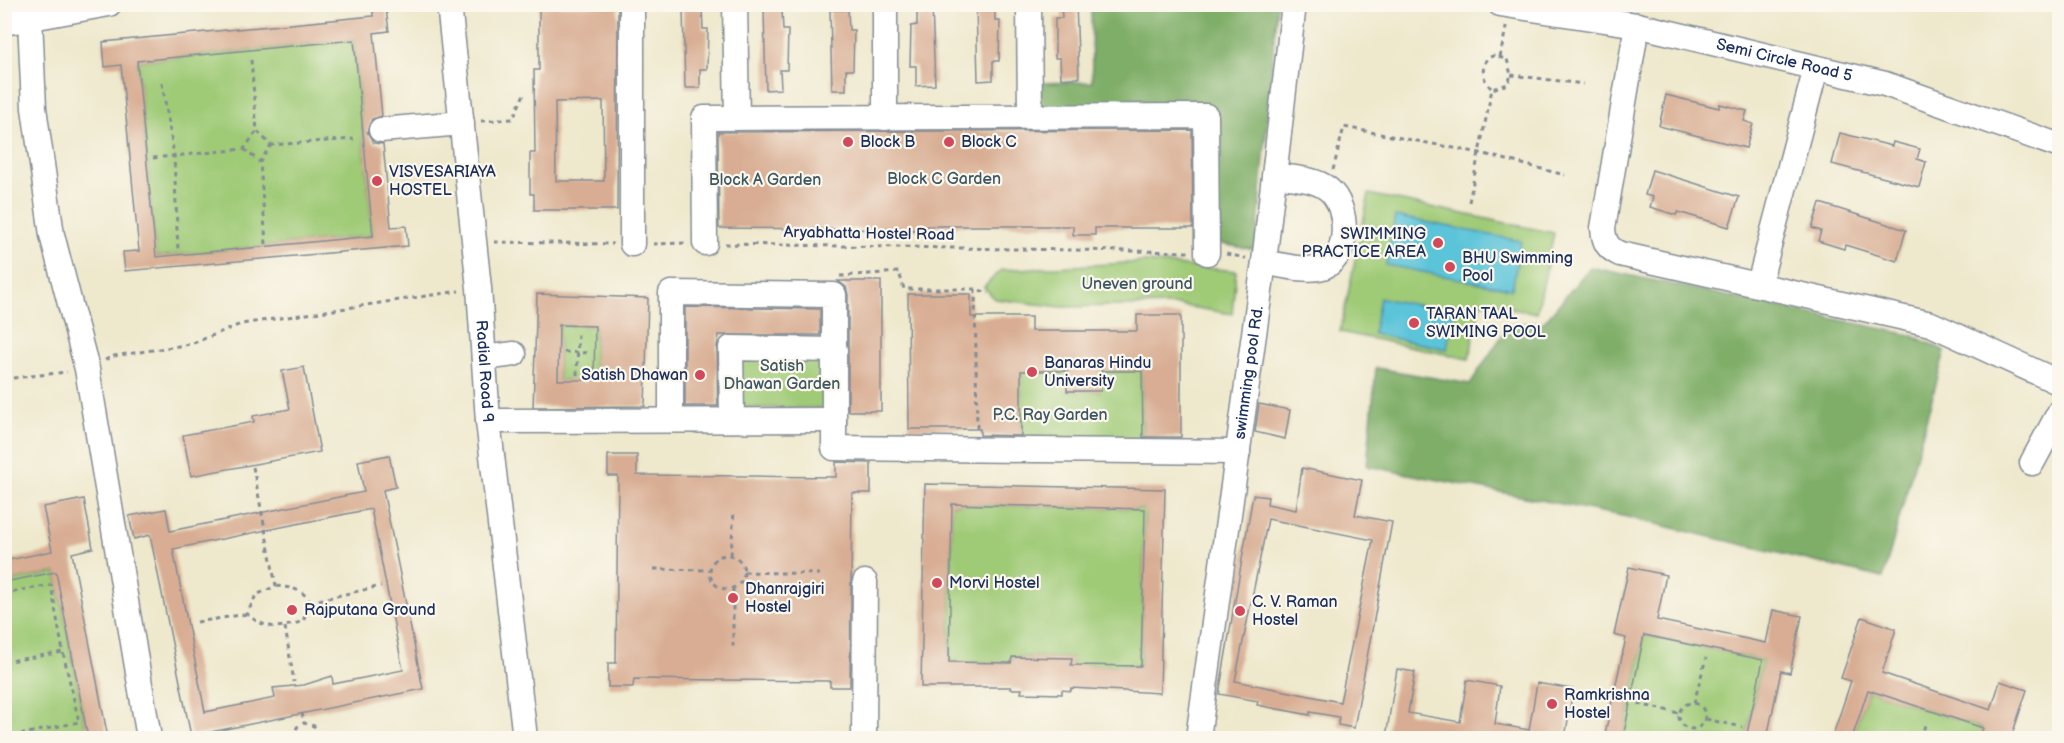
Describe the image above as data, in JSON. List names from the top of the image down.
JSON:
{
  "streets": {
    "street": ["Semi Circle Road 5", "Radial Road 9", "swimming pool Rd."],
    "path": ["Aryabhatta Hostel Road"]
  },
  "crossings": [
    ["Aryabhatta Hostel Road", "Radial Road 9"],
    ["Aryabhatta Hostel Road", "swimming pool Rd."]
  ],
  "parks": [
    "Block C Garden",
    "Block A Garden",
    "Uneven ground",
    "Satish Dhawan Garden",
    "P.C. Ray Garden"
  ],
  "places": [
    "Block B",
    "Block C",
    "VISVESARIAYA HOSTEL",
    "SWIMMING PRACTICE AREA",
    "BHU Swimming Pool",
    "TARAN TAAL SWIMING POOL",
    "Banaras Hindu University",
    "Satish Dhawan",
    "Morvi Hostel",
    "Dhanrajgiri Hostel",
    "Rajputana Ground",
    "C. V. Raman Hostel",
    "Ramkrishna Hostel"
  ]
}
